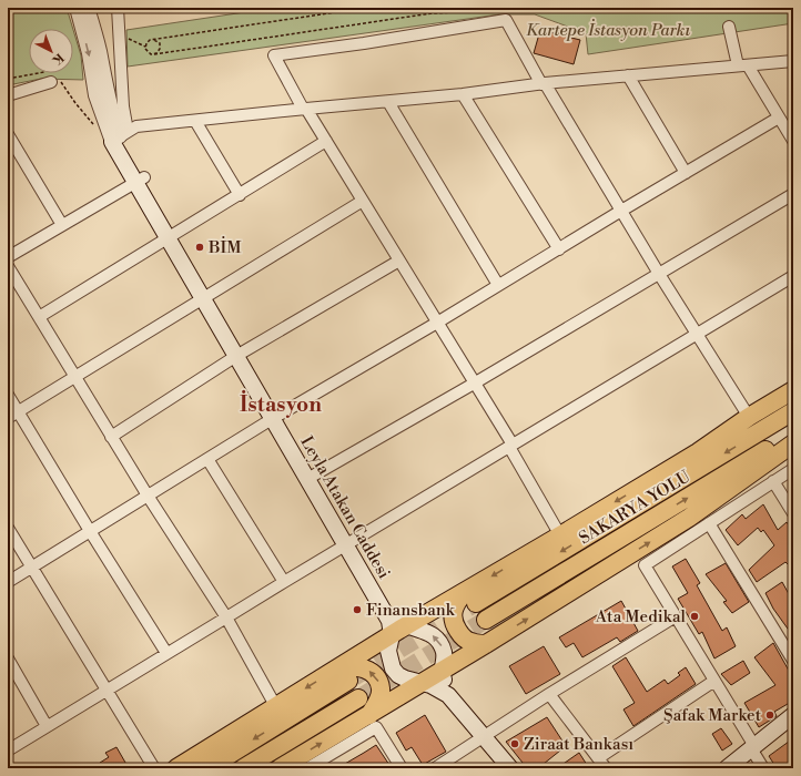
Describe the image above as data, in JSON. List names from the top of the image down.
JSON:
{
  "streets": {
    "highway": ["SAKARYA YOLU"],
    "main road": ["Leyla Atakan Caddesi"]
  },
  "districts": ["İstasyon"],
  "parks": ["Kartepe İstasyon Parkı"],
  "places": [
    "BİM",
    "Finansbank",
    "Ata Medikal",
    "Şafak Market",
    "Ziraat Bankası"
  ],
  "north": "bottom right"
}
